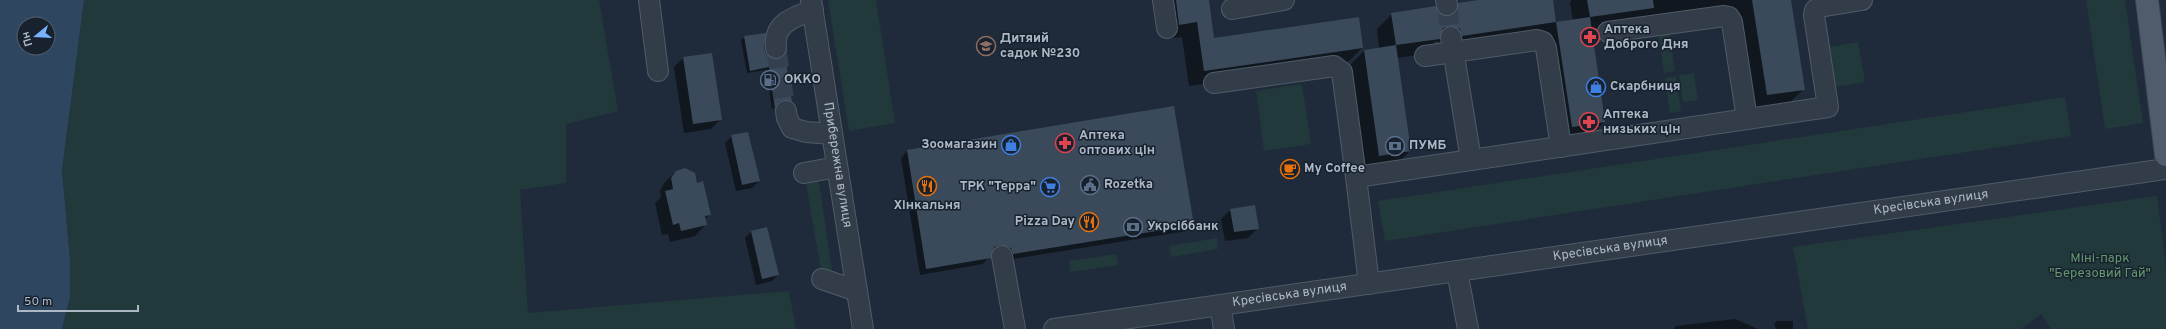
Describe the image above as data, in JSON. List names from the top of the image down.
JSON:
{
  "streets": {
    "street": ["Прибережна вулиця", "Кресівська вулиця"]
  },
  "parks": ["Міні-парк \"Березовий Гай\""],
  "places": {
    "pharmacy": ["Аптека Доброго Дня", "Аптека низьких цін", "Аптека оптових цін"],
    "school or university": ["Дитяий садок №230"],
    "fuel station": ["ОККО"],
    "shop": ["Скарбниця", "Зоомагазин"],
    "bank": ["ПУМБ", "Укрсіббанк"],
    "cafe": ["My Coffee"],
    "public building": ["Rozetka"],
    "restaurant": ["Хінкальня", "Pizza Day"],
    "supermarket": ["ТРК \"Терра\""]
  },
  "scale_bar": "50 m",
  "north": "left"
}
